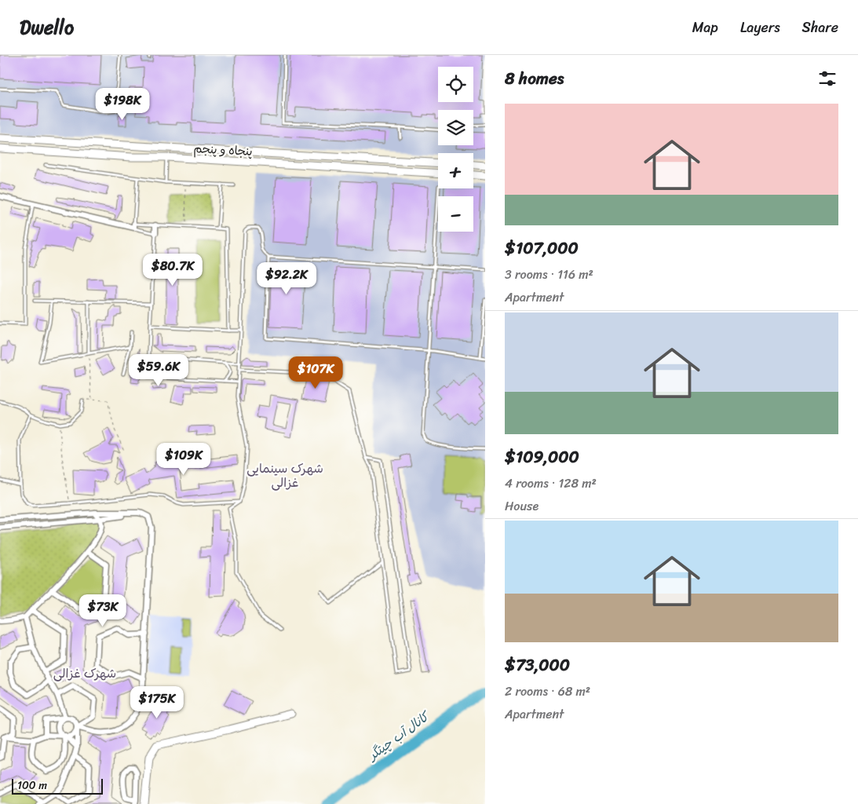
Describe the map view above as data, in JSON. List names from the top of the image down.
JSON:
{
  "streets": {
    "main road": ["پنجاه و پنجم"]
  },
  "districts": ["شهرک سینمایی غزالی", "شهرک غزالی"],
  "water": ["کانال آب چیتگر"],
  "scale_bar": "100 m",
  "page": {
    "header": "Dwello",
    "nav": ["Map", "Layers", "Share"],
    "heading": "8 homes",
    "map_buttons": ["+", "−"],
    "price": [
      "$198K",
      "$80.7K",
      "$92.2K",
      "$59.6K",
      "$107K",
      "$109K",
      "$73K",
      "$175K"
    ],
    "list": [
      {
        "name": "$107,000",
        "note": "3 rooms · 116 m² · Apartment"
      },
      {
        "name": "$109,000",
        "note": "4 rooms · 128 m² · House"
      },
      {
        "name": "$73,000",
        "note": "2 rooms · 68 m² · Apartment"
      }
    ],
    "scale": "100 m"
  }
}
